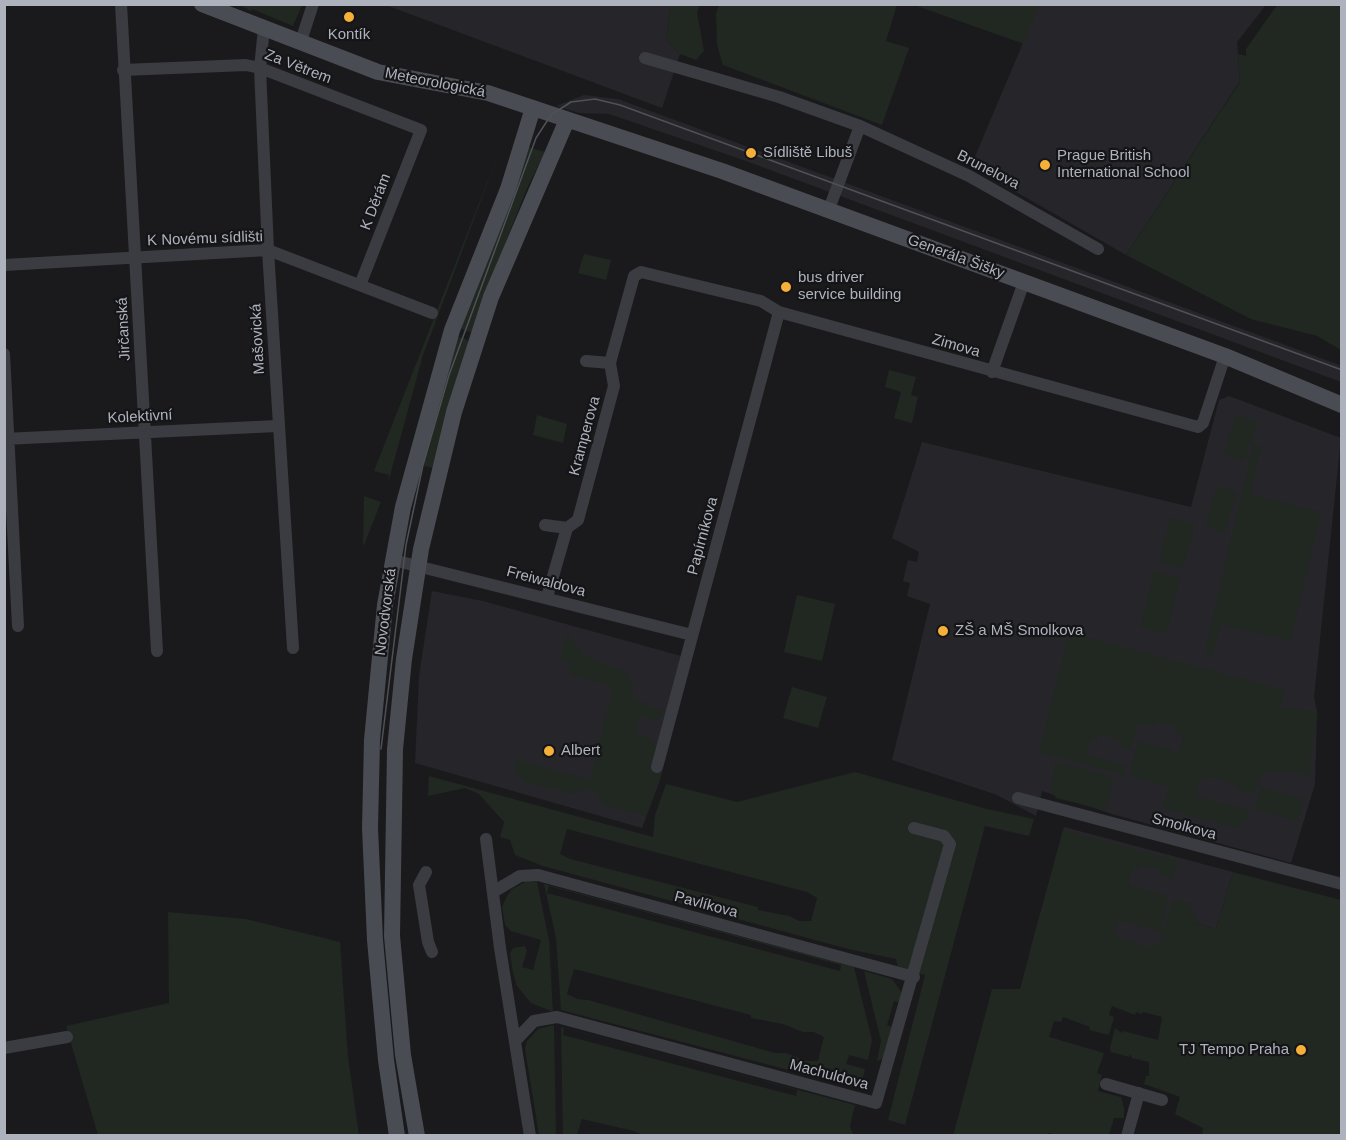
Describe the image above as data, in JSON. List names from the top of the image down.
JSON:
{
  "streets": {
    "main road": ["Meteorologická", "Generála Šišky", "Novodvorská"],
    "street": [
      "Za Větrem",
      "Brunelova",
      "K Děrám",
      "K Novému sídlišti",
      "Jirčanská",
      "Mašovická",
      "Zimova",
      "Kolektivní",
      "Kramperova",
      "Papírníkova",
      "Freiwaldova",
      "Smolkova",
      "Pavlíkova",
      "Machuldova"
    ]
  },
  "crossings": [
    ["Za Větrem", "K Děrám"],
    ["Za Větrem", "Jirčanská"],
    ["Za Větrem", "Mašovická"],
    ["Meteorologická", "Generála Šišky"],
    ["Meteorologická", "Mašovická"],
    ["Meteorologická", "Novodvorská"],
    ["K Děrám", "K Novému sídlišti"],
    ["K Novému sídlišti", "Jirčanská"],
    ["K Novému sídlišti", "Mašovická"],
    ["Generála Šišky", "Zimova"],
    ["Generála Šišky", "Novodvorská"],
    ["Jirčanská", "Kolektivní"],
    ["Mašovická", "Kolektivní"],
    ["Zimova", "Kramperova"],
    ["Zimova", "Papírníkova"],
    ["Kramperova", "Freiwaldova"],
    ["Papírníkova", "Freiwaldova"],
    ["Freiwaldova", "Novodvorská"],
    ["Pavlíkova", "Machuldova"]
  ],
  "places": [
    "Kontík",
    "Sídliště Libuš",
    "Prague British International School",
    "bus driver service building",
    "ZŠ a MŠ Smolkova",
    "Albert",
    "TJ Tempo Praha"
  ]
}
